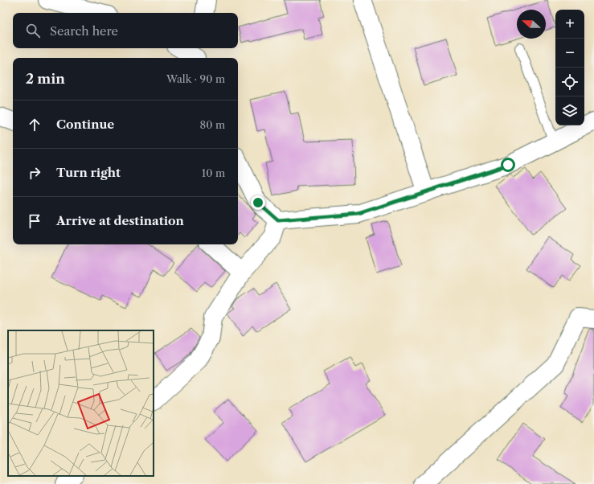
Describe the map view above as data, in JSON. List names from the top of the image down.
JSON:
{
  "north": "left",
  "page": {
    "map_buttons": ["+", "−"],
    "search": "Search here",
    "heading": ["2 min", "Walk · 90 m"],
    "list": [
      ["Continue", "80 m"],
      ["Turn right", "10 m"],
      "Arrive at destination"
    ]
  }
}
